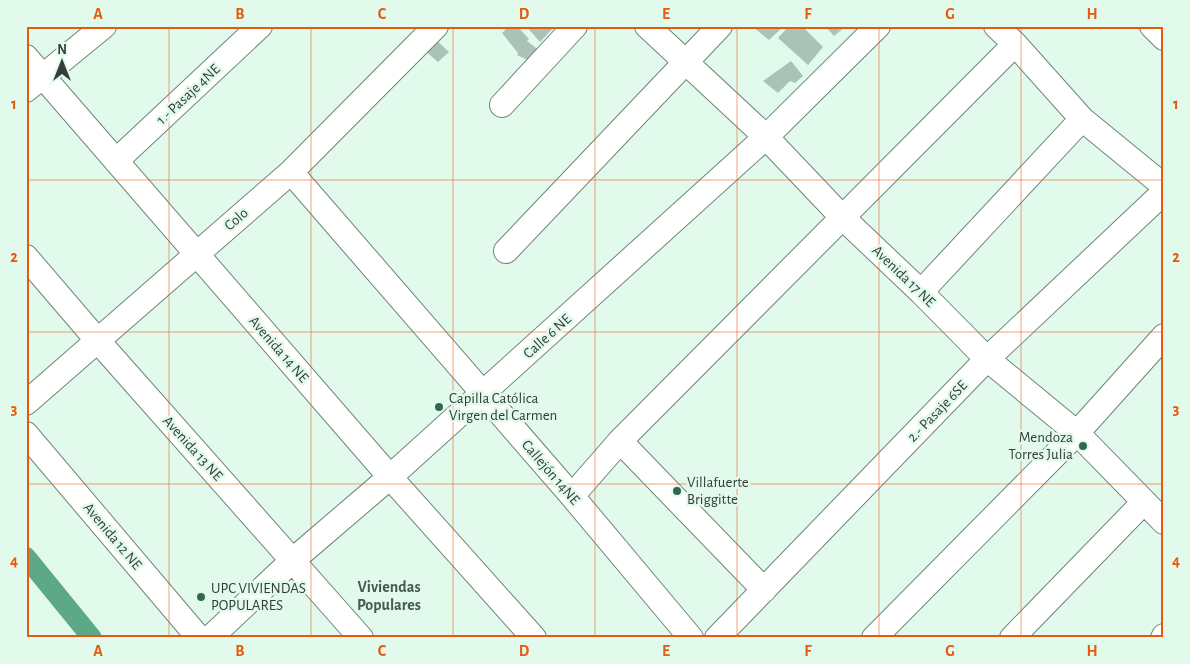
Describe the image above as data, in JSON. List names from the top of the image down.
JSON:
{
  "streets": {
    "street": [
      "1.- Pasaje 4NE",
      "Colo",
      "Avenida 17 NE",
      "Calle 6 NE",
      "Avenida 14 NE",
      "2.- Pasaje 6SE",
      "Avenida 13 NE",
      "Callejón 14NE",
      "Avenida 12 NE"
    ]
  },
  "crossings": [
    ["1.- Pasaje 4NE", "Avenida 14 NE"],
    ["Colo", "Avenida 14 NE"],
    ["Colo", "Avenida 13 NE"],
    ["Colo", "Callejón 14NE"],
    ["Avenida 17 NE", "Calle 6 NE"],
    ["Avenida 17 NE", "2.- Pasaje 6SE"],
    ["Calle 6 NE", "Avenida 14 NE"],
    ["Calle 6 NE", "Avenida 13 NE"],
    ["Calle 6 NE", "Callejón 14NE"]
  ],
  "districts": ["Viviendas Populares"],
  "places": [
    "Capilla Católica Virgen del Carmen",
    "Mendoza Torres Julia",
    "Villafuerte Briggitte",
    "UPC VIVIENDAS POPULARES"
  ],
  "north": "top",
  "grid": {
    "columns": [
      "A",
      "B",
      "C",
      "D",
      "E",
      "F",
      "G",
      "H"
    ],
    "rows": [
      "1",
      "2",
      "3",
      "4"
    ]
  }
}
